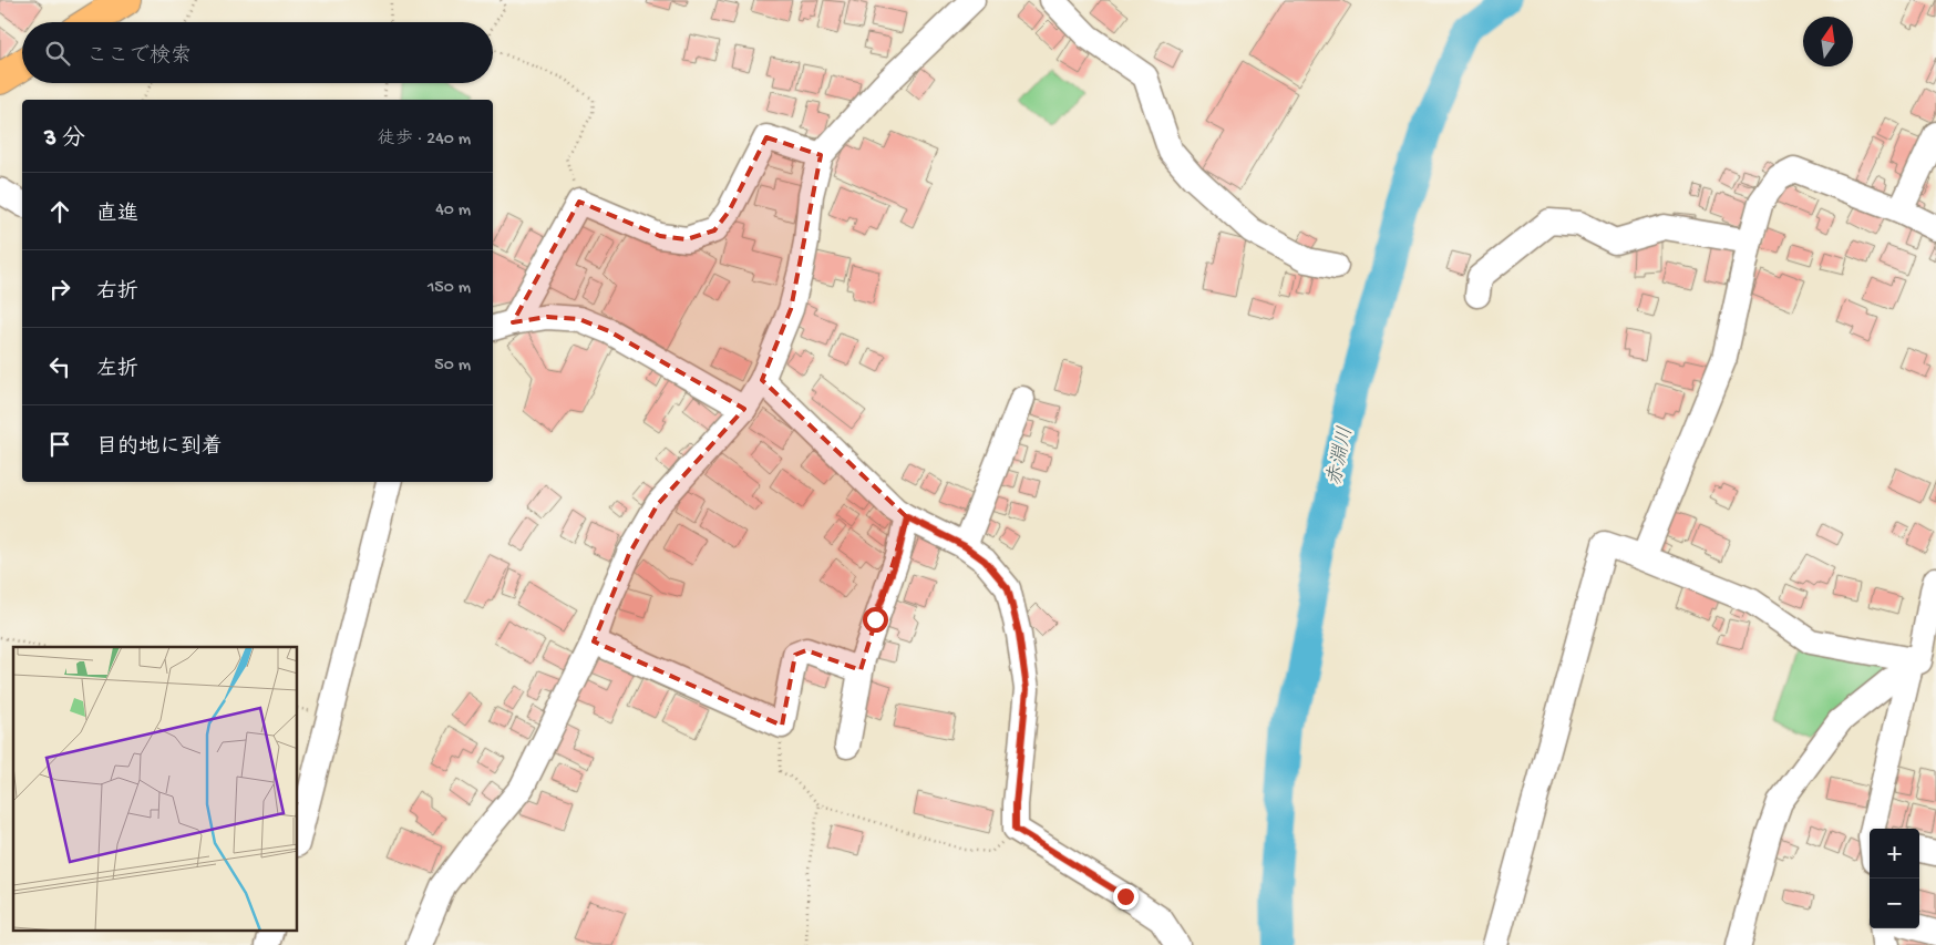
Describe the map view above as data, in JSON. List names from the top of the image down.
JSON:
{
  "water": ["赤淵川"],
  "north": "top",
  "page": {
    "search": "ここで検索",
    "heading": ["3 分", "徒歩 · 240 m"],
    "list": [
      ["直進", "40 m"],
      ["右折", "150 m"],
      ["左折", "50 m"],
      "目的地に到着"
    ],
    "map_buttons": ["+", "−"]
  }
}
